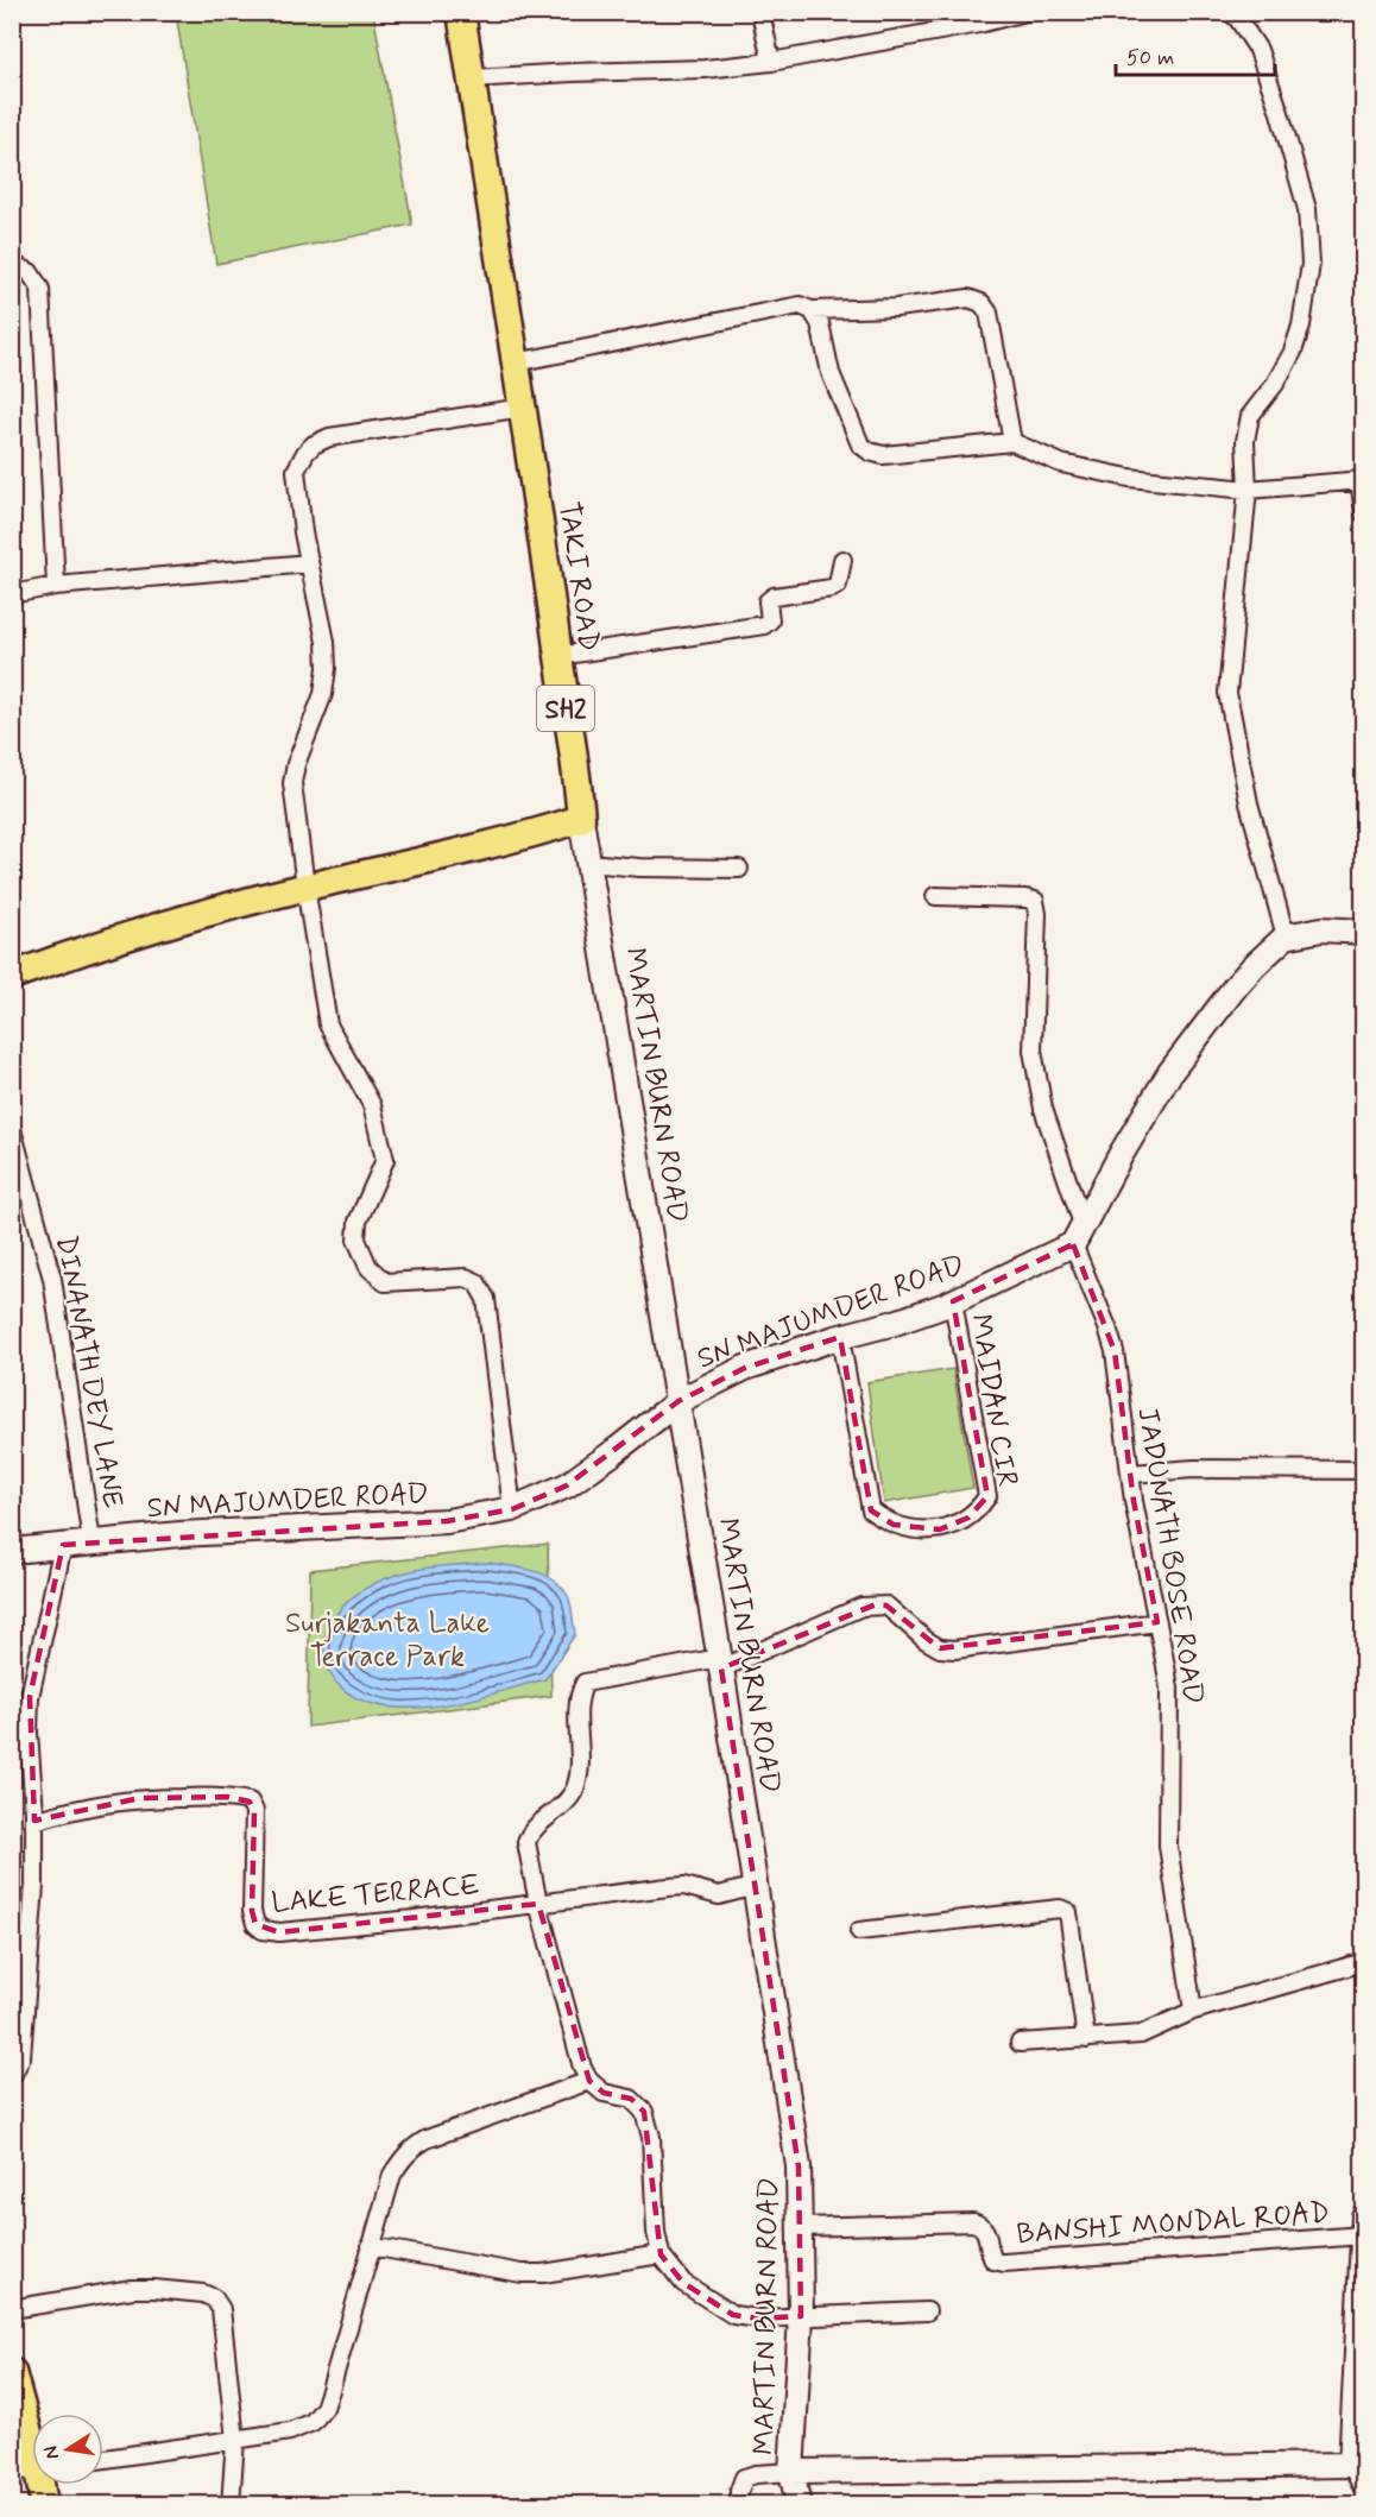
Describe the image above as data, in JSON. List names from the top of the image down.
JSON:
{
  "streets": {
    "main road": [
      "TAKI ROAD",
      "SH2",
      "MARTIN BURN ROAD",
      "SN MAJUMDER ROAD"
    ],
    "street": [
      "DINANATH DEY LANE",
      "MAIDAN CIR",
      "JADUNATH BOSE ROAD",
      "LAKE TERRACE",
      "BANSHI MONDAL ROAD"
    ]
  },
  "crossings": [
    ["TAKI ROAD", "MARTIN BURN ROAD"],
    ["MARTIN BURN ROAD", "SN MAJUMDER ROAD"],
    ["MARTIN BURN ROAD", "LAKE TERRACE"],
    ["MARTIN BURN ROAD", "BANSHI MONDAL ROAD"],
    ["SN MAJUMDER ROAD", "DINANATH DEY LANE"],
    ["SN MAJUMDER ROAD", "MAIDAN CIR"],
    ["SN MAJUMDER ROAD", "JADUNATH BOSE ROAD"]
  ],
  "parks": ["Surjakanta Lake Terrace Park"],
  "scale_bar": "50 m",
  "north": "left"
}
